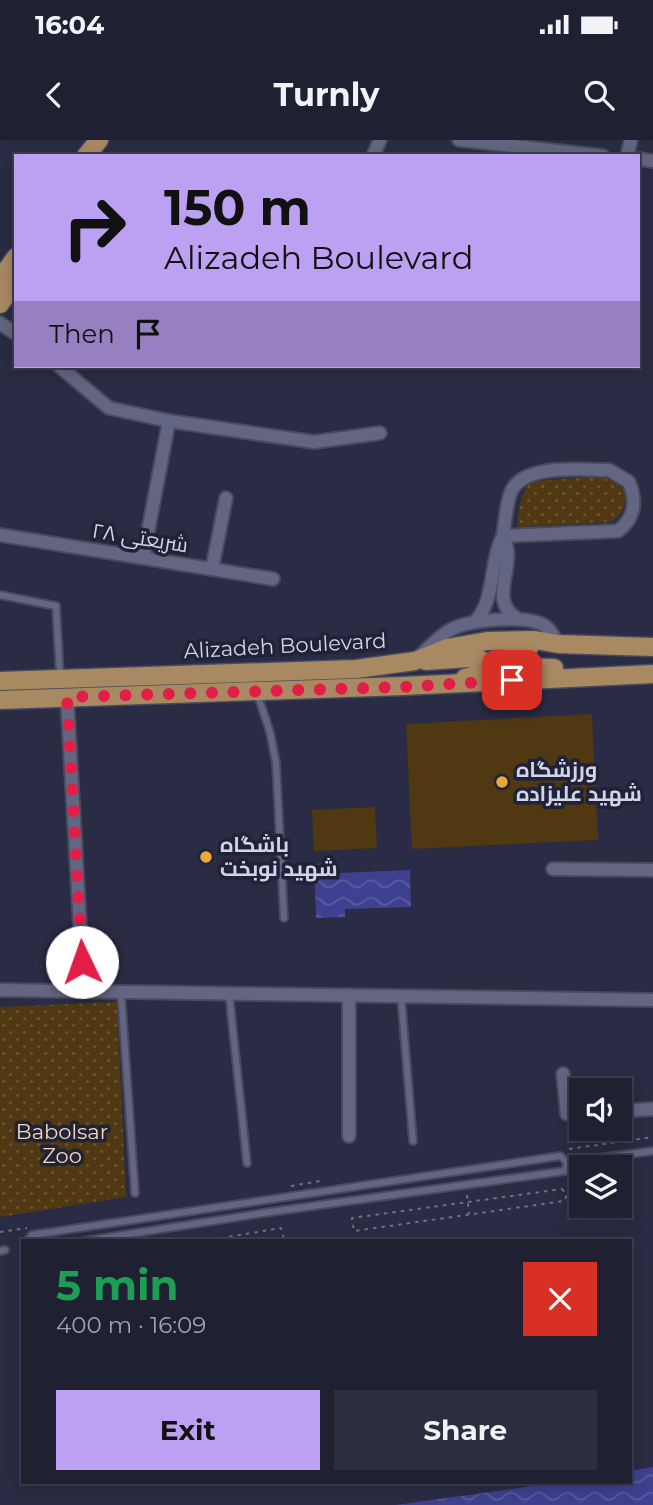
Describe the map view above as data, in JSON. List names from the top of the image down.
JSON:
{
  "streets": {
    "main road": ["Alizadeh Boulevard"],
    "street": ["شریعتی ۲۸"]
  },
  "parks": ["Babolsar Zoo"],
  "places": ["ورزشگاه شهید علیزاده", "باشگاه شهید نوبخت"],
  "page": {
    "status": "16:04",
    "header": "Turnly",
    "turn": ["150 m", "Alizadeh Boulevard"],
    "then": "Then",
    "heading": ["5 min", "400 m · 16:09"],
    "buttons": ["Exit", "Share"]
  }
}
